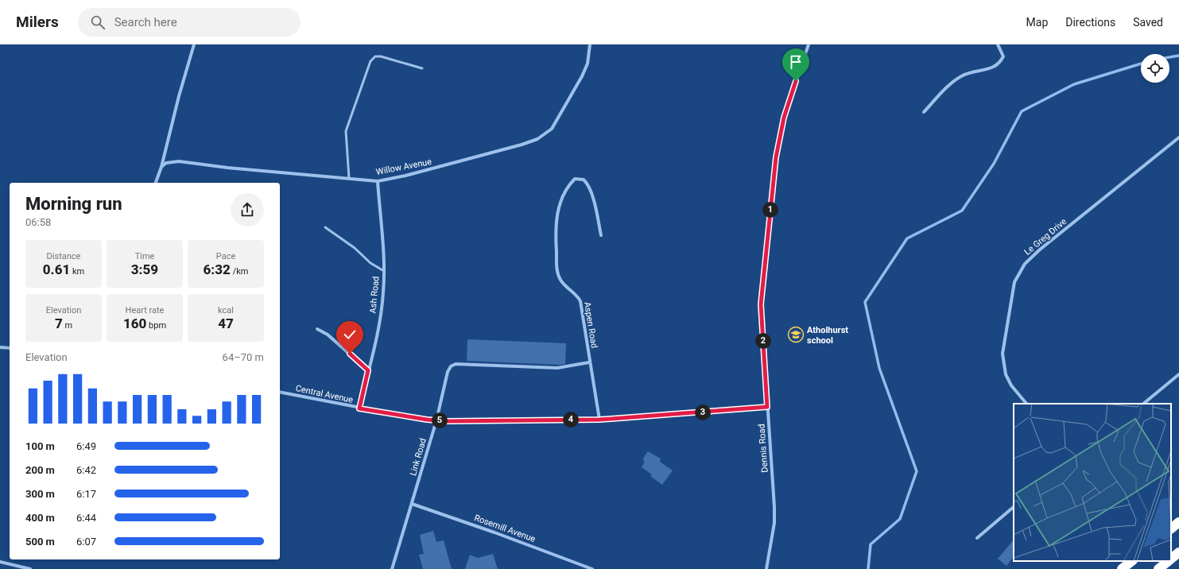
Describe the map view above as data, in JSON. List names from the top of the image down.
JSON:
{
  "streets": {
    "street": [
      "Willow Avenue",
      "Le Greg Drive",
      "Ash Road",
      "Aspen Road",
      "Central Avenue",
      "Dennis Road",
      "Link Road",
      "Rosemill Avenue"
    ]
  },
  "crossings": [
    ["Willow Avenue", "Ash Road"],
    ["Ash Road", "Central Avenue"],
    ["Aspen Road", "Central Avenue"],
    ["Aspen Road", "Link Road"],
    ["Central Avenue", "Dennis Road"],
    ["Central Avenue", "Link Road"],
    ["Link Road", "Rosemill Avenue"]
  ],
  "places": {
    "school or university": ["Atholhurst school"]
  },
  "page": {
    "header": "Milers",
    "search": "Search here",
    "nav": ["Map", "Directions", "Saved"],
    "heading": ["Morning run", "06:58"],
    "pins": [
      "1",
      "2",
      "3",
      "4",
      "5"
    ],
    "stats": [
      ["Distance", "0.61 km"],
      ["Time", "3:59"],
      ["Pace", "6:32 /km"],
      ["Elevation", "7 m"],
      ["Heart rate", "160 bpm"],
      ["kcal", "47"]
    ],
    "chart": ["Elevation", "64–70 m"],
    "list": [
      {
        "name": "100 m",
        "note": "6:49"
      },
      {
        "name": "200 m",
        "note": "6:42"
      },
      {
        "name": "300 m",
        "note": "6:17"
      },
      {
        "name": "400 m",
        "note": "6:44"
      },
      {
        "name": "500 m",
        "note": "6:07"
      }
    ]
  }
}
